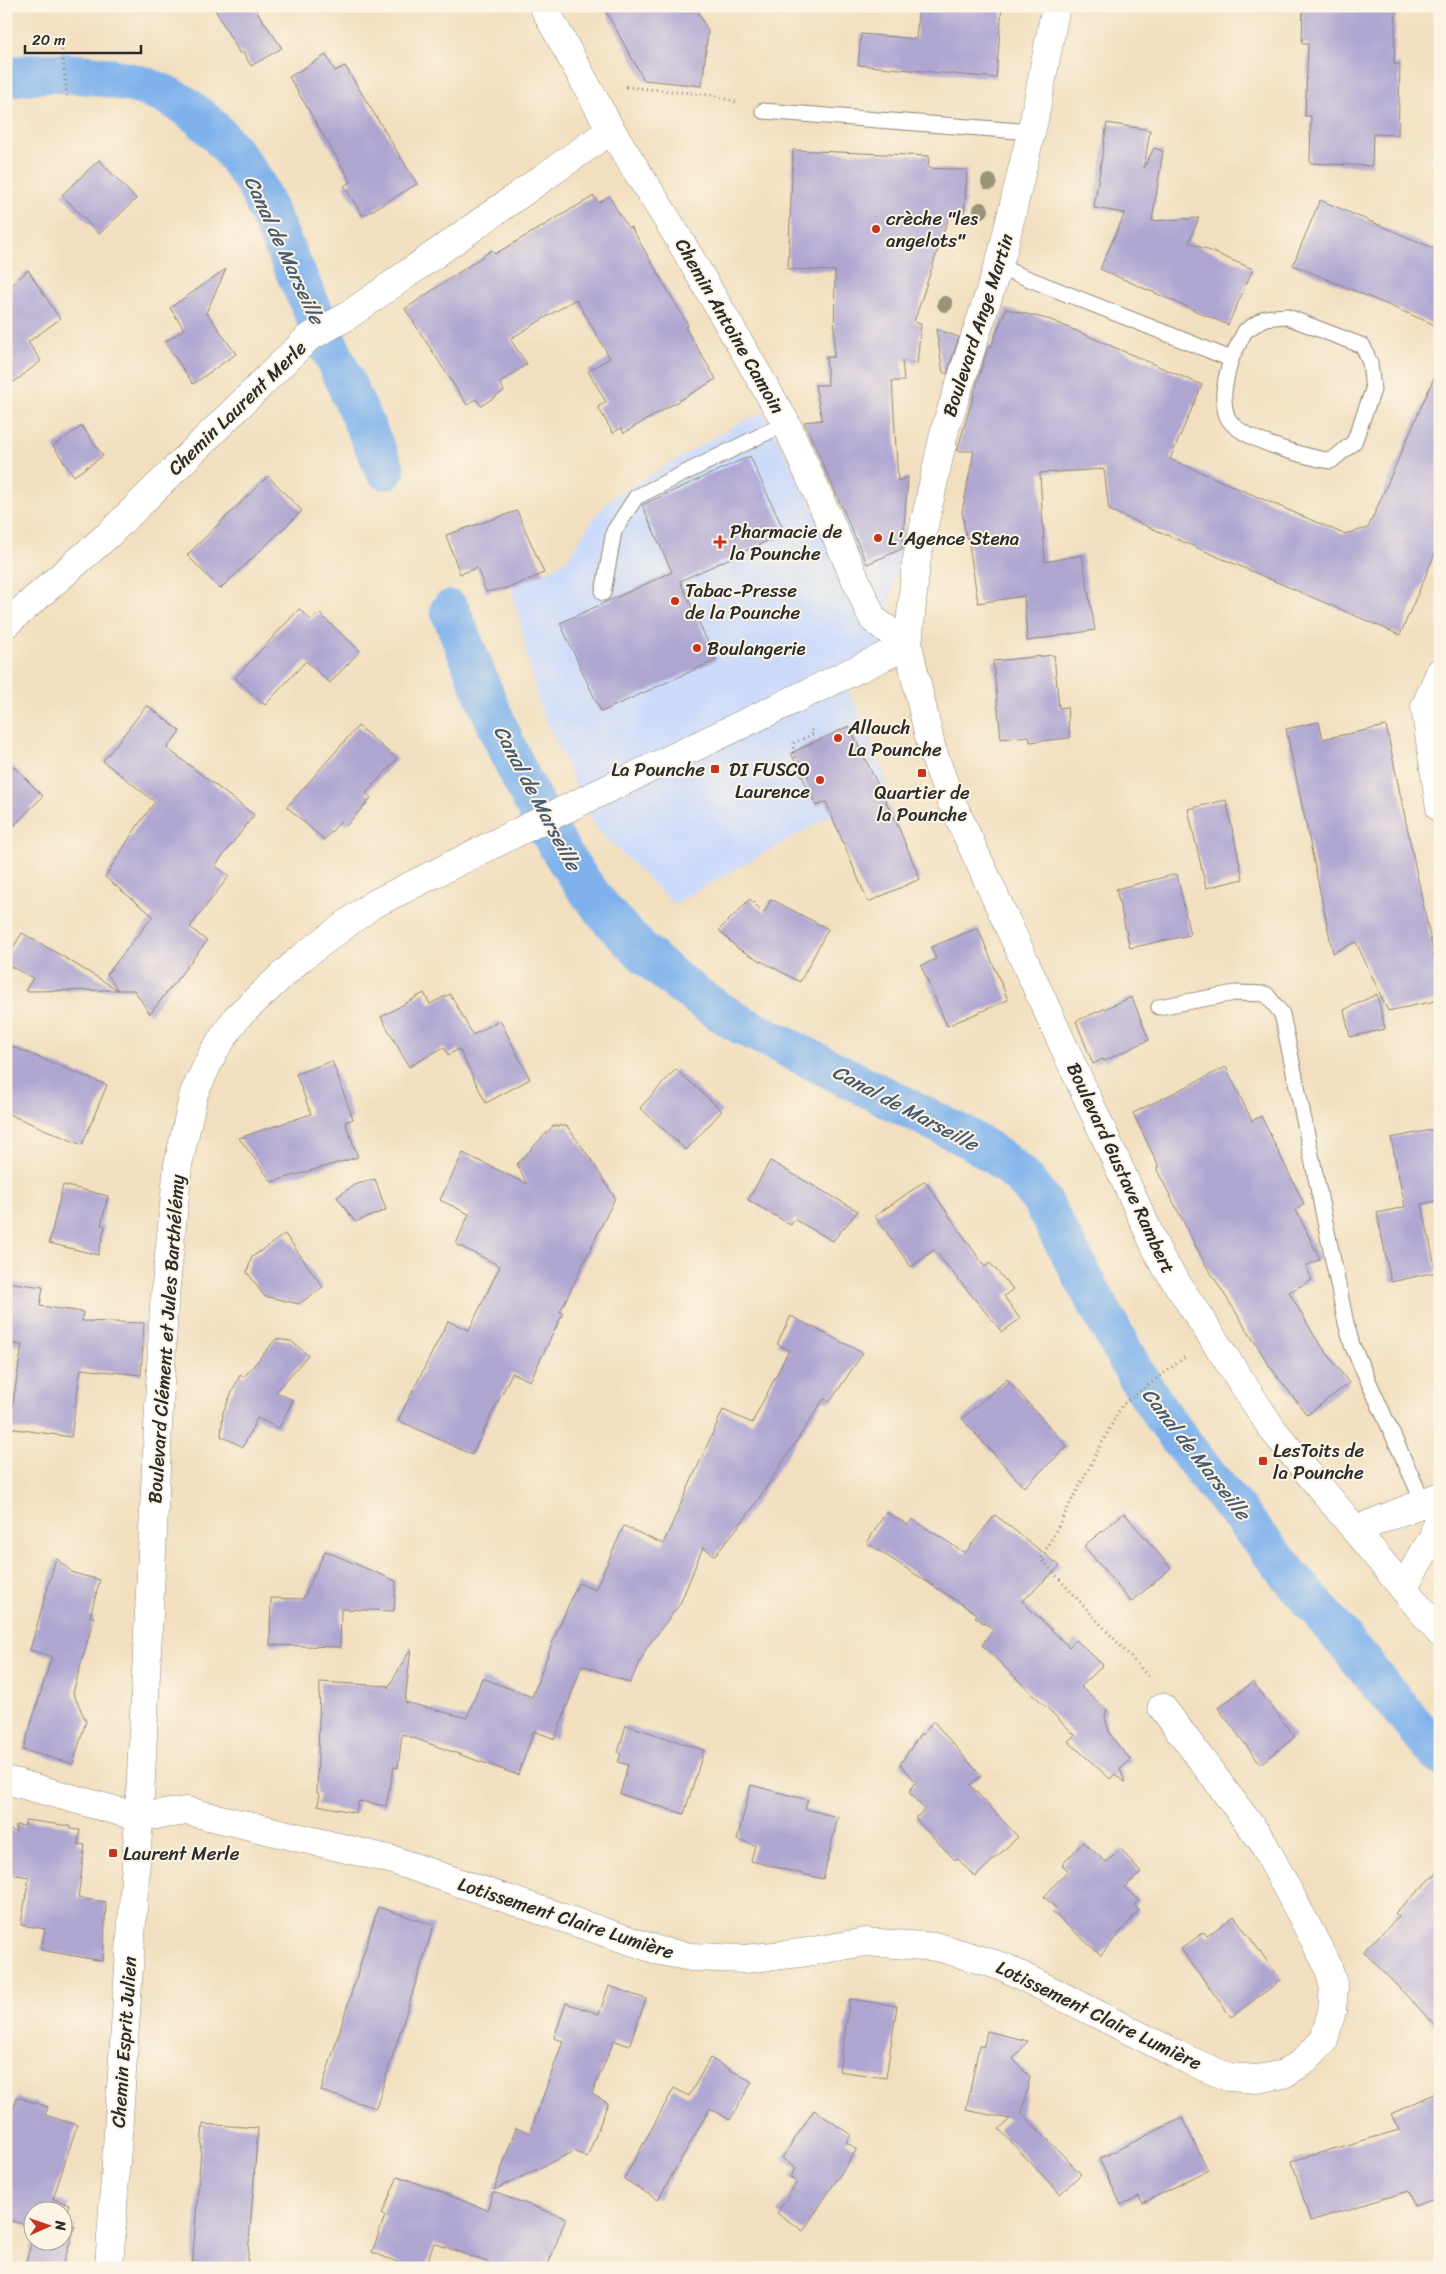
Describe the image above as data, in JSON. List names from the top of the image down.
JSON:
{
  "streets": {
    "street": [
      "Boulevard Ange Martin",
      "Chemin Antoine Camoin",
      "Chemin Laurent Merle",
      "Boulevard Gustave Rambert",
      "Boulevard Clément et Jules Barthélémy",
      "Lotissement Claire Lumière",
      "Chemin Esprit Julien"
    ]
  },
  "crossings": [
    ["Boulevard Ange Martin", "Chemin Antoine Camoin"],
    ["Boulevard Ange Martin", "Boulevard Gustave Rambert"],
    ["Boulevard Ange Martin", "Boulevard Clément et Jules Barthélémy"],
    ["Chemin Antoine Camoin", "Chemin Laurent Merle"],
    ["Chemin Antoine Camoin", "Boulevard Gustave Rambert"],
    ["Chemin Antoine Camoin", "Boulevard Clément et Jules Barthélémy"],
    ["Boulevard Gustave Rambert", "Boulevard Clément et Jules Barthélémy"],
    ["Boulevard Clément et Jules Barthélémy", "Lotissement Claire Lumière"],
    ["Boulevard Clément et Jules Barthélémy", "Chemin Esprit Julien"],
    ["Lotissement Claire Lumière", "Chemin Esprit Julien"]
  ],
  "water": ["Canal de Marseille"],
  "places": {
    "other": [
      "crèche \"les angelots\"",
      "L'Agence Stena",
      "Tabac-Presse de la Pounche",
      "Boulangerie",
      "Allauch La Pounche",
      "DI FUSCO Laurence"
    ],
    "health": ["Pharmacie de la Pounche"],
    "transit": [
      "La Pounche",
      "Quartier de la Pounche",
      "LesToits de la Pounche",
      "Laurent Merle"
    ]
  },
  "scale_bar": "20 m",
  "north": "right"
}
